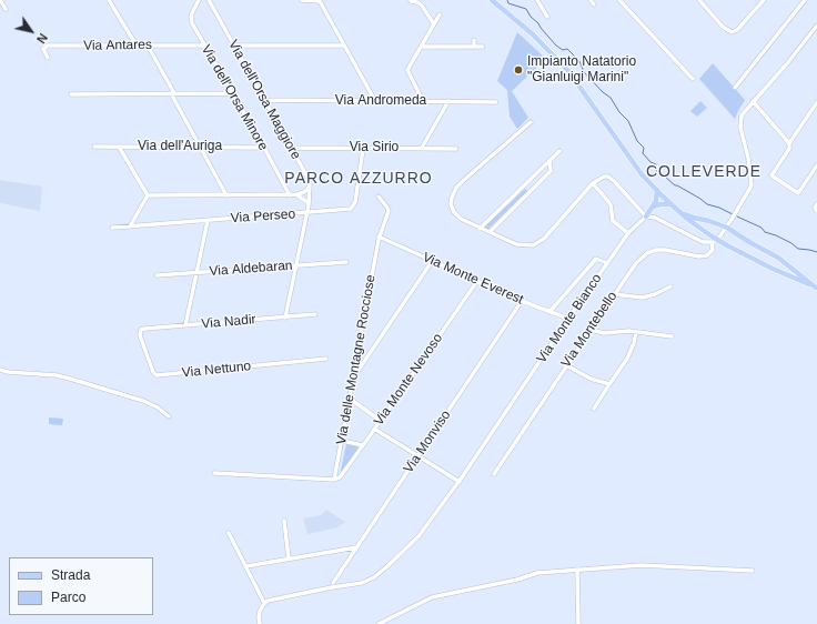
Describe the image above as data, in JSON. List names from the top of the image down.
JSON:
{
  "streets": {
    "street": [
      "Via Antares",
      "Via dell'Orsa Minore",
      "Via dell'Orsa Maggiore",
      "Via Andromeda",
      "Via dell'Auriga",
      "Via Sirio",
      "Via Perseo",
      "Via Aldebaran",
      "Via Monte Everest",
      "Via Monte Bianco",
      "Via Nadir",
      "Via Montebello",
      "Via delle Montagne Rocciose",
      "Via Nettuno",
      "Via Monte Nevoso",
      "Via Monviso"
    ]
  },
  "crossings": [
    ["Via Antares", "Via dell'Orsa Minore"],
    ["Via dell'Orsa Minore", "Via dell'Auriga"],
    ["Via dell'Orsa Maggiore", "Via Andromeda"],
    ["Via dell'Orsa Maggiore", "Via Sirio"],
    ["Via Sirio", "Via Perseo"],
    ["Via Monte Everest", "Via Monte Bianco"],
    ["Via Monte Everest", "Via delle Montagne Rocciose"],
    ["Via Monte Everest", "Via Monte Nevoso"],
    ["Via Monte Everest", "Via Monviso"],
    ["Via Nadir", "Via Nettuno"],
    ["Via delle Montagne Rocciose", "Via Monte Nevoso"]
  ],
  "districts": ["COLLEVERDE", "PARCO AZZURRO"],
  "places": ["Impianto Natatorio \"Gianluigi Marini\""],
  "legend": ["Strada", "Parco"],
  "north": "bottom right"
}
